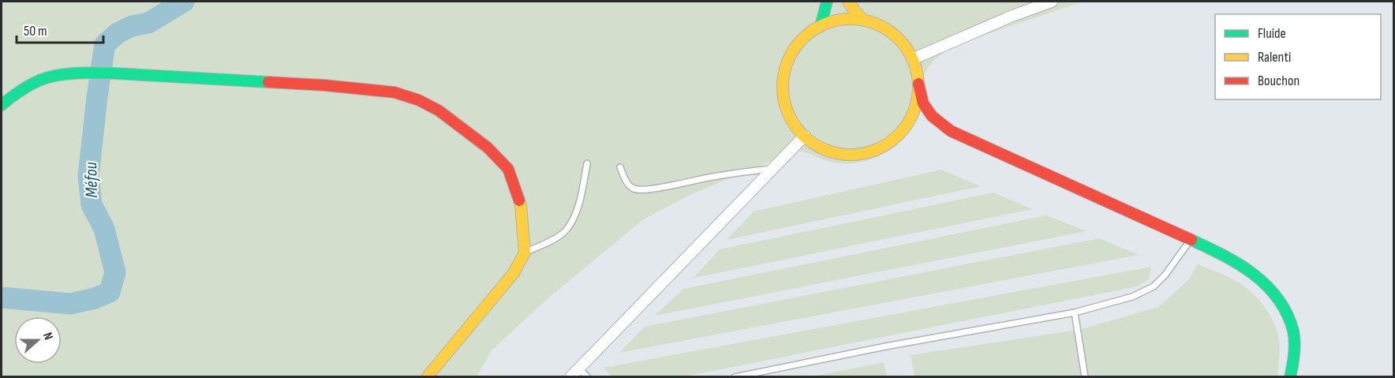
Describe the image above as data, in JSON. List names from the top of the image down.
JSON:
{
  "water": ["Méfou"],
  "legend": ["Fluide", "Ralenti", "Bouchon"],
  "scale_bar": "50 m",
  "north": "right"
}
